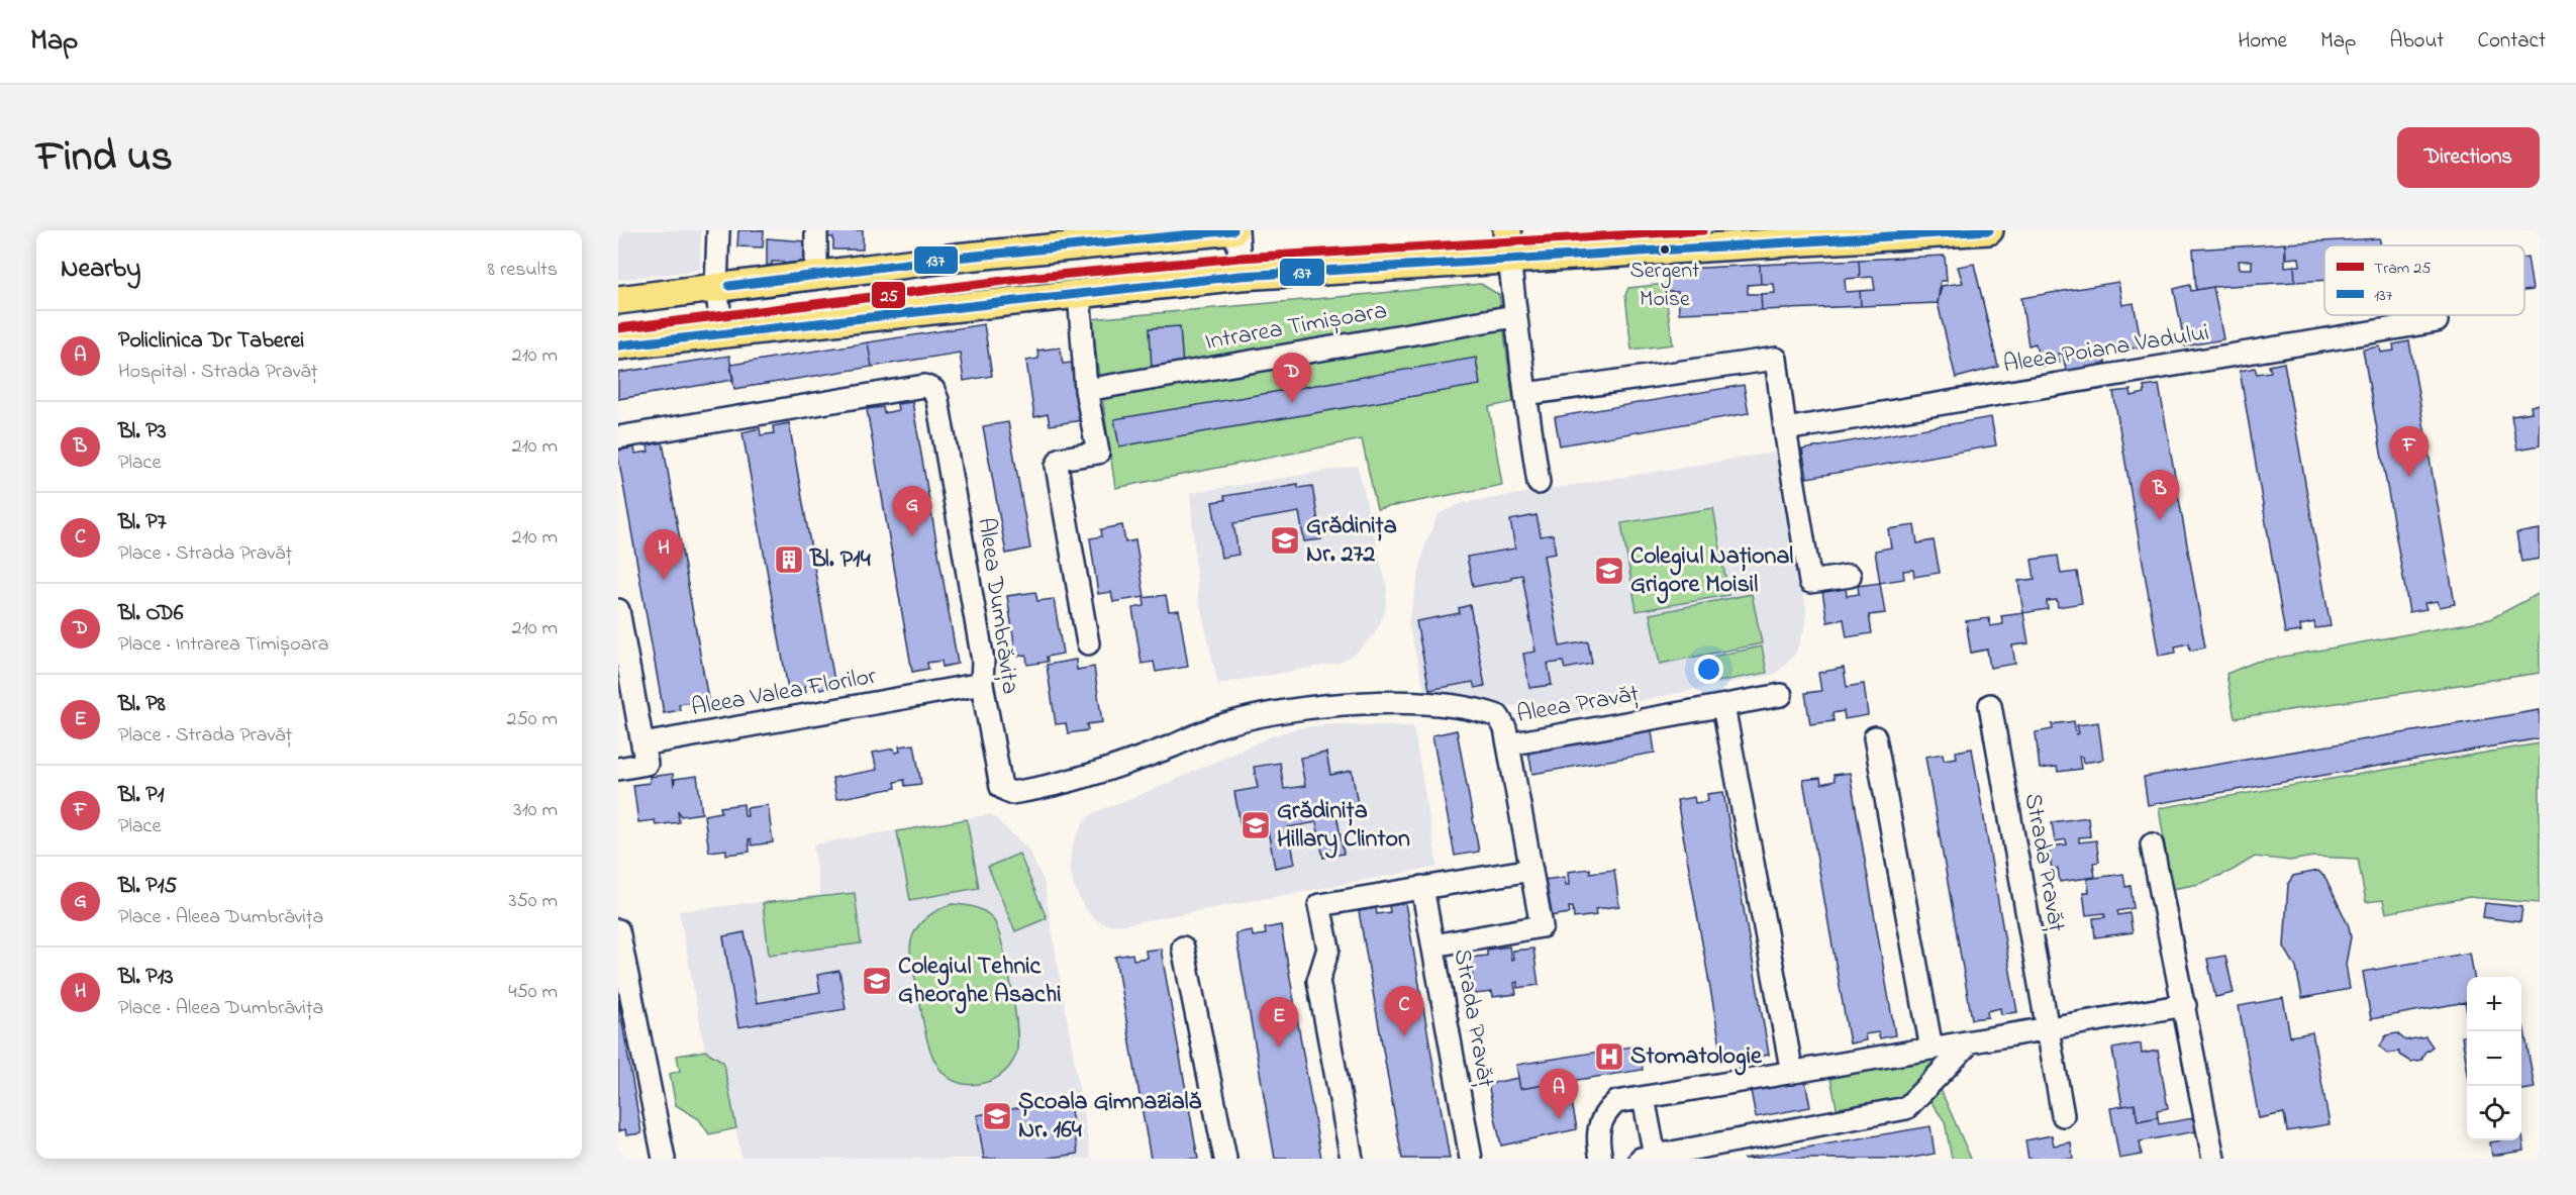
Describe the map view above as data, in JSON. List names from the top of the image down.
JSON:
{
  "streets": {
    "street": [
      "Intrarea Timișoara",
      "Aleea Poiana Vadului",
      "Aleea Dumbrăvița",
      "Aleea Valea Florilor",
      "Aleea Pravăț",
      "Strada Pravăț"
    ]
  },
  "crossings": [
    ["Aleea Dumbrăvița", "Aleea Valea Florilor"],
    ["Aleea Dumbrăvița", "Aleea Pravăț"],
    ["Aleea Pravăț", "Strada Pravăț"]
  ],
  "places": {
    "other": ["Sergent Moise"],
    "school or university": [
      "Grădinița Nr. 272",
      "Colegiul Național Grigore Moisil",
      "Grădinița Hillary Clinton",
      "Colegiul Tehnic Gheorghe Asachi",
      "Școala Gimnazială Nr. 164"
    ],
    "building": ["Bl. P14"],
    "hospital": ["Stomatologie"]
  },
  "lines": ["tram line 25", "transit line 137"],
  "legend": ["Tram 25", "137"],
  "page": {
    "header": "Map",
    "nav": [
      "Home",
      "Map",
      "About",
      "Contact"
    ],
    "title": "Find us",
    "buttons": "Directions",
    "heading": ["Nearby", "8 results"],
    "list": [
      {
        "mark": "A",
        "name": "Policlinica Dr Taberei",
        "note": "Hospital · Strada Pravăț",
        "value": "210 m"
      },
      {
        "mark": "B",
        "name": "Bl. P3",
        "note": "Place",
        "value": "210 m"
      },
      {
        "mark": "C",
        "name": "Bl. P7",
        "note": "Place · Strada Pravăț",
        "value": "210 m"
      },
      {
        "mark": "D",
        "name": "Bl. OD6",
        "note": "Place · Intrarea Timișoara",
        "value": "210 m"
      },
      {
        "mark": "E",
        "name": "Bl. P8",
        "note": "Place · Strada Pravăț",
        "value": "250 m"
      },
      {
        "mark": "F",
        "name": "Bl. P1",
        "note": "Place",
        "value": "310 m"
      },
      {
        "mark": "G",
        "name": "Bl. P15",
        "note": "Place · Aleea Dumbrăvița",
        "value": "350 m"
      },
      {
        "mark": "H",
        "name": "Bl. P13",
        "note": "Place · Aleea Dumbrăvița",
        "value": "450 m"
      }
    ],
    "pins": [
      "D",
      "F",
      "B",
      "G",
      "H",
      "C",
      "E",
      "A"
    ],
    "map_buttons": ["+", "−"]
  }
}
